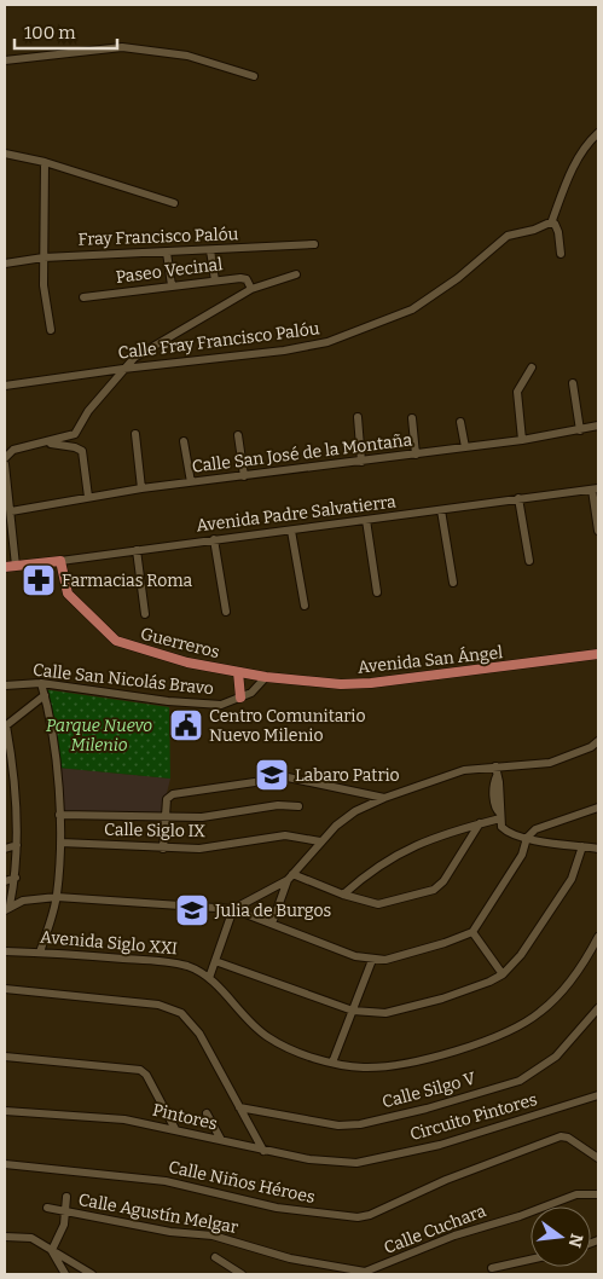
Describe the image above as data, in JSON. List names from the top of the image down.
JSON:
{
  "streets": {
    "main road": ["Avenida Padre Salvatierra", "Guerreros", "Avenida San Ángel"],
    "street": [
      "Fray Francisco Palóu",
      "Paseo Vecinal",
      "Calle Fray Francisco Palóu",
      "Calle San José de la Montaña",
      "Calle San Nicolás Bravo",
      "Calle Siglo IX",
      "Avenida Siglo XXI",
      "Calle Silgo V",
      "Pintores",
      "Circuito Pintores",
      "Calle Niños Héroes",
      "Calle Agustín Melgar",
      "Calle Cuchara"
    ]
  },
  "crossings": [
    ["Avenida Padre Salvatierra", "Guerreros"],
    ["Guerreros", "Avenida San Ángel"],
    ["Guerreros", "Calle San Nicolás Bravo"],
    ["Avenida San Ángel", "Calle San Nicolás Bravo"],
    ["Pintores", "Circuito Pintores"],
    ["Calle Agustín Melgar", "Calle Cuchara"]
  ],
  "parks": ["Parque Nuevo Milenio"],
  "places": {
    "pharmacy": ["Farmacias Roma"],
    "public building": ["Centro Comunitario Nuevo Milenio"],
    "school or university": ["Labaro Patrio", "Julia de Burgos"]
  },
  "scale_bar": "100 m",
  "north": "right"
}
